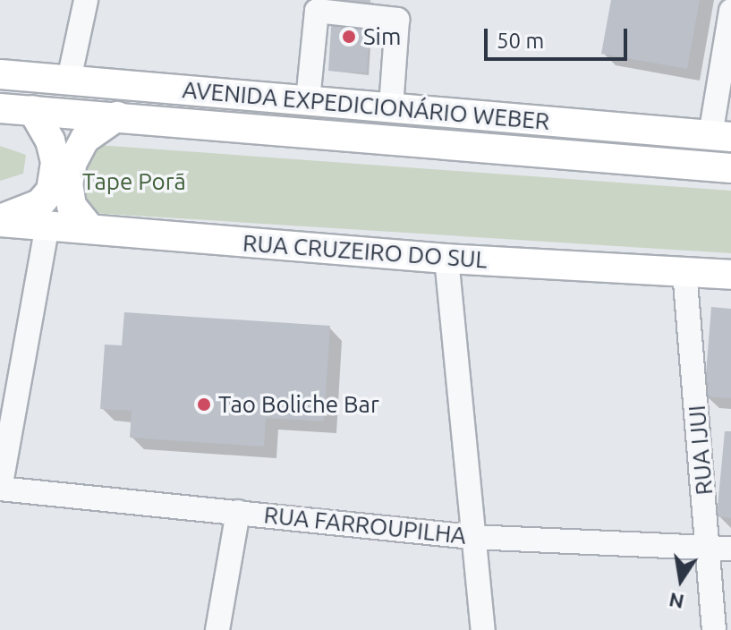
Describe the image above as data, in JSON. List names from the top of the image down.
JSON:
{
  "streets": {
    "main road": ["AVENIDA EXPEDICIONÁRIO WEBER", "RUA CRUZEIRO DO SUL"],
    "street": ["RUA IJUI", "RUA FARROUPILHA"]
  },
  "crossings": [
    ["RUA CRUZEIRO DO SUL", "RUA IJUI"],
    ["RUA IJUI", "RUA FARROUPILHA"]
  ],
  "parks": ["Tape Porã"],
  "places": ["Sim", "Tao Boliche Bar"],
  "scale_bar": "50 m",
  "north": "bottom"
}
